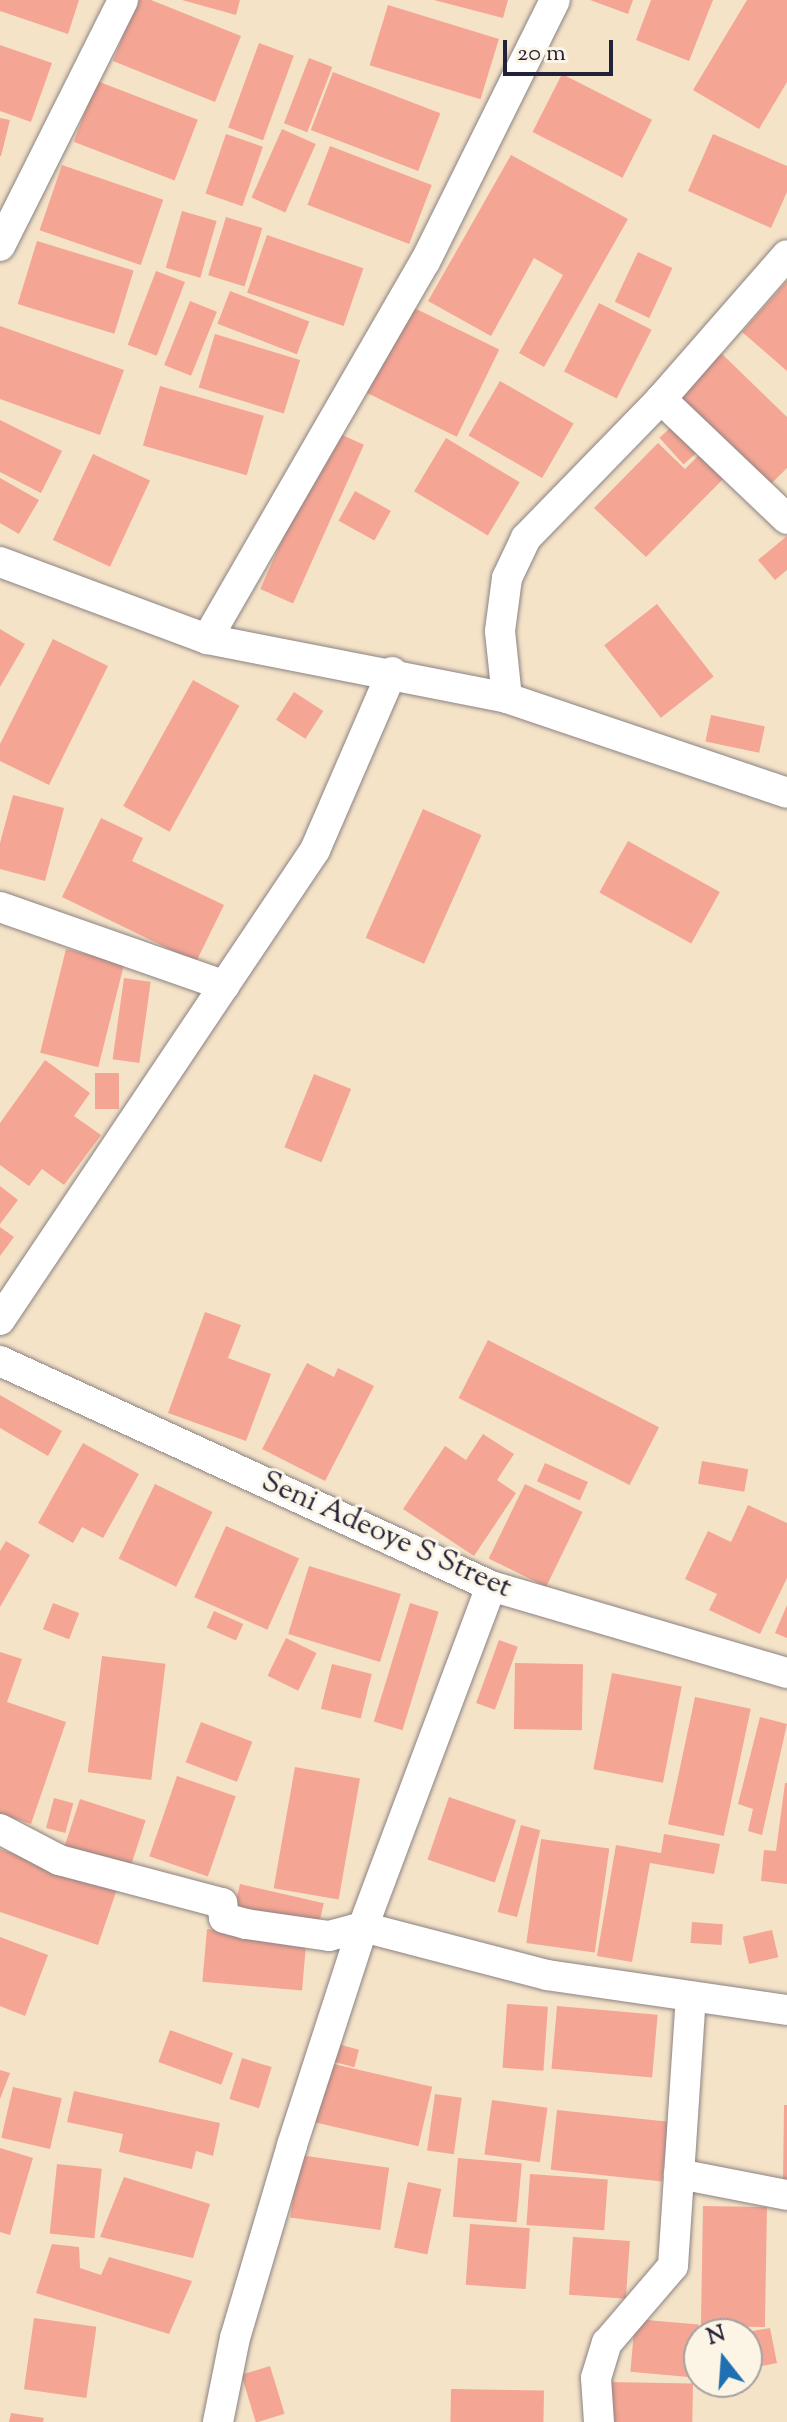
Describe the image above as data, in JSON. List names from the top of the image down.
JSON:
{
  "streets": {
    "street": ["Seni Adeoye S Street"]
  },
  "scale_bar": "20 m",
  "north": "top"
}
